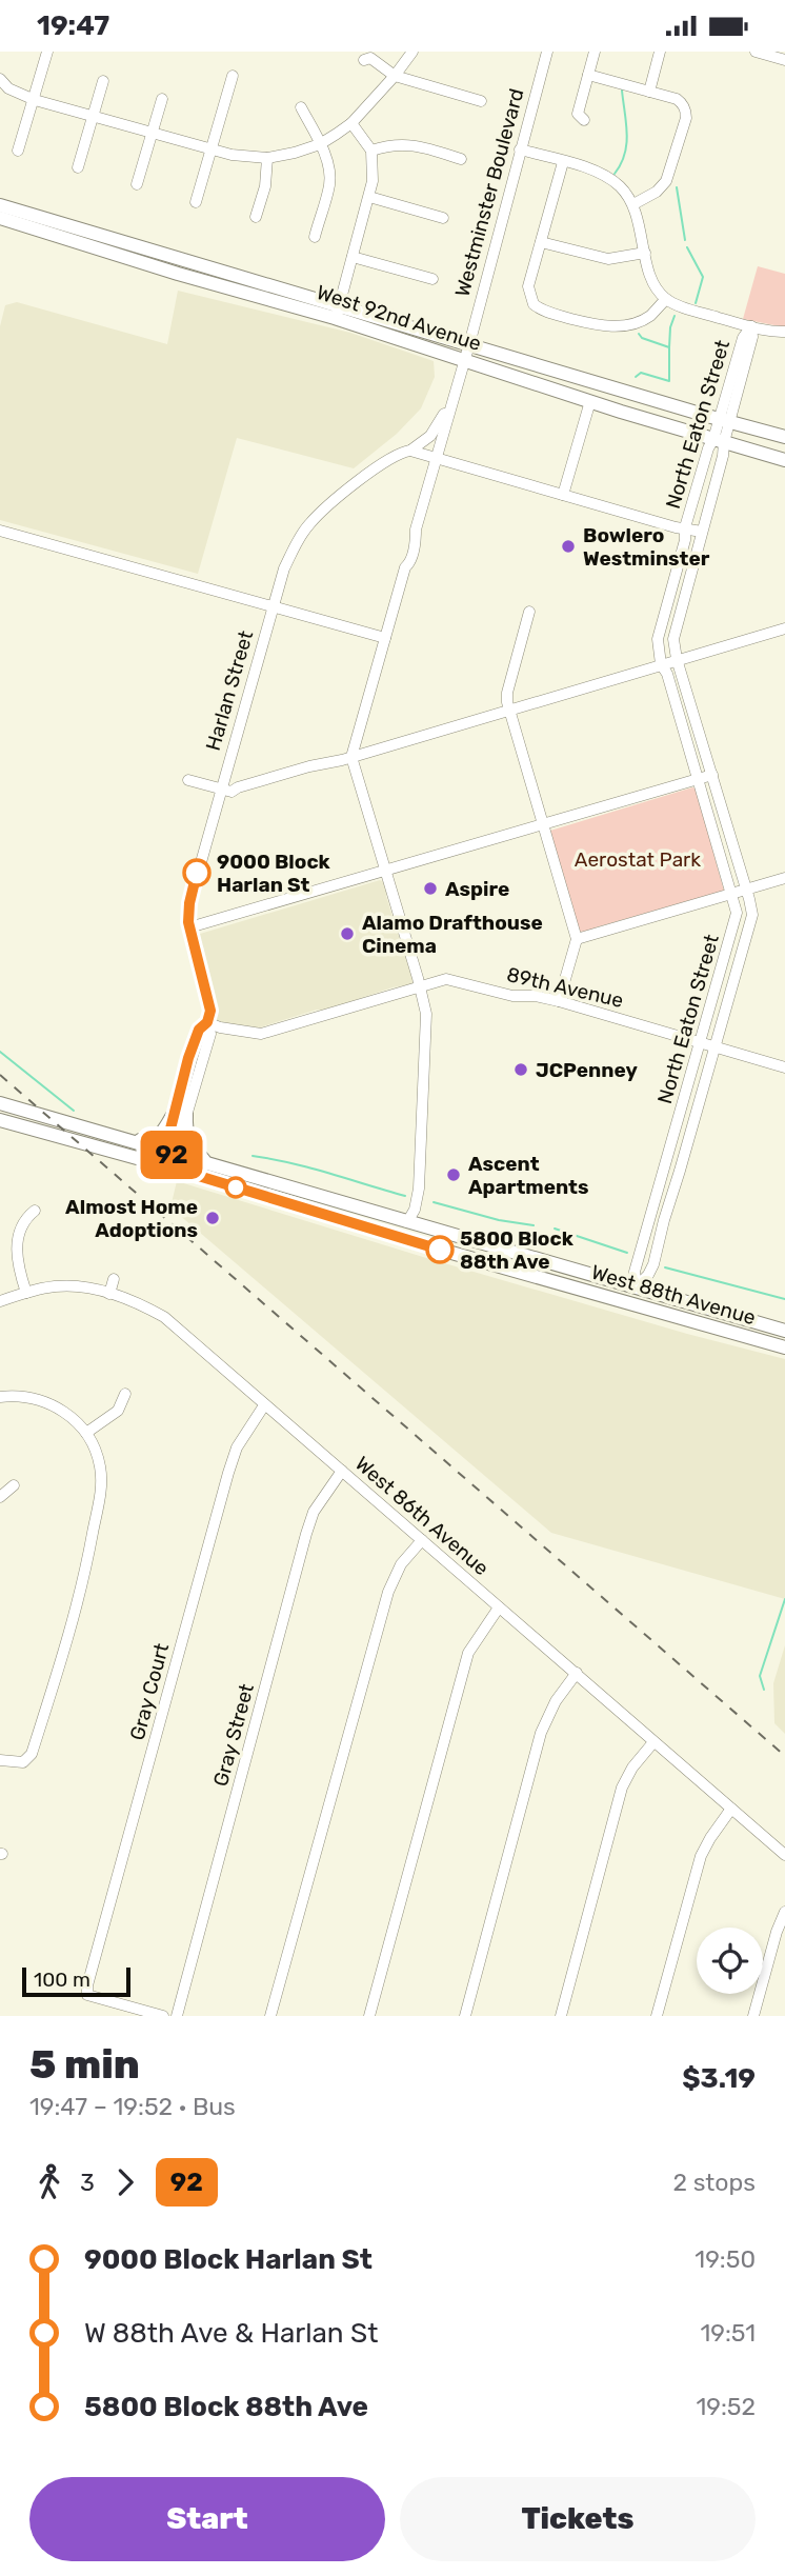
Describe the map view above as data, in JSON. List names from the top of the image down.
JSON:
{
  "streets": {
    "main road": ["West 92nd Avenue", "West 88th Avenue"],
    "street": [
      "Westminster Boulevard",
      "North Eaton Street",
      "Harlan Street",
      "89th Avenue",
      "West 86th Avenue",
      "Gray Court",
      "Gray Street"
    ]
  },
  "crossings": [
    ["Westminster Boulevard", "West 92nd Avenue"],
    ["Westminster Boulevard", "Harlan Street"],
    ["West 92nd Avenue", "North Eaton Street"],
    ["North Eaton Street", "89th Avenue"],
    ["North Eaton Street", "West 88th Avenue"],
    ["Harlan Street", "89th Avenue"],
    ["Harlan Street", "West 88th Avenue"],
    ["West 86th Avenue", "Gray Court"],
    ["West 86th Avenue", "Gray Street"]
  ],
  "parks": ["Aerostat Park"],
  "places": [
    "Bowlero Westminster",
    "9000 Block Harlan St",
    "Aspire",
    "Alamo Drafthouse Cinema",
    "JCPenney",
    "Ascent Apartments",
    "Almost Home Adoptions",
    "5800 Block 88th Ave"
  ],
  "lines": ["bus line 92"],
  "scale_bar": "100 m",
  "page": {
    "status": "19:47",
    "on_map": "92",
    "scale": "100 m",
    "heading": ["5 min", "19:47 – 19:52 · Bus", "$3.19"],
    "legs": ["3", "92", "2 stops"],
    "list": [
      {
        "name": "9000 Block Harlan St",
        "value": "19:50"
      },
      {
        "name": "W 88th Ave & Harlan St",
        "value": "19:51"
      },
      {
        "name": "5800 Block 88th Ave",
        "value": "19:52"
      }
    ],
    "buttons": ["Start", "Tickets"]
  }
}
